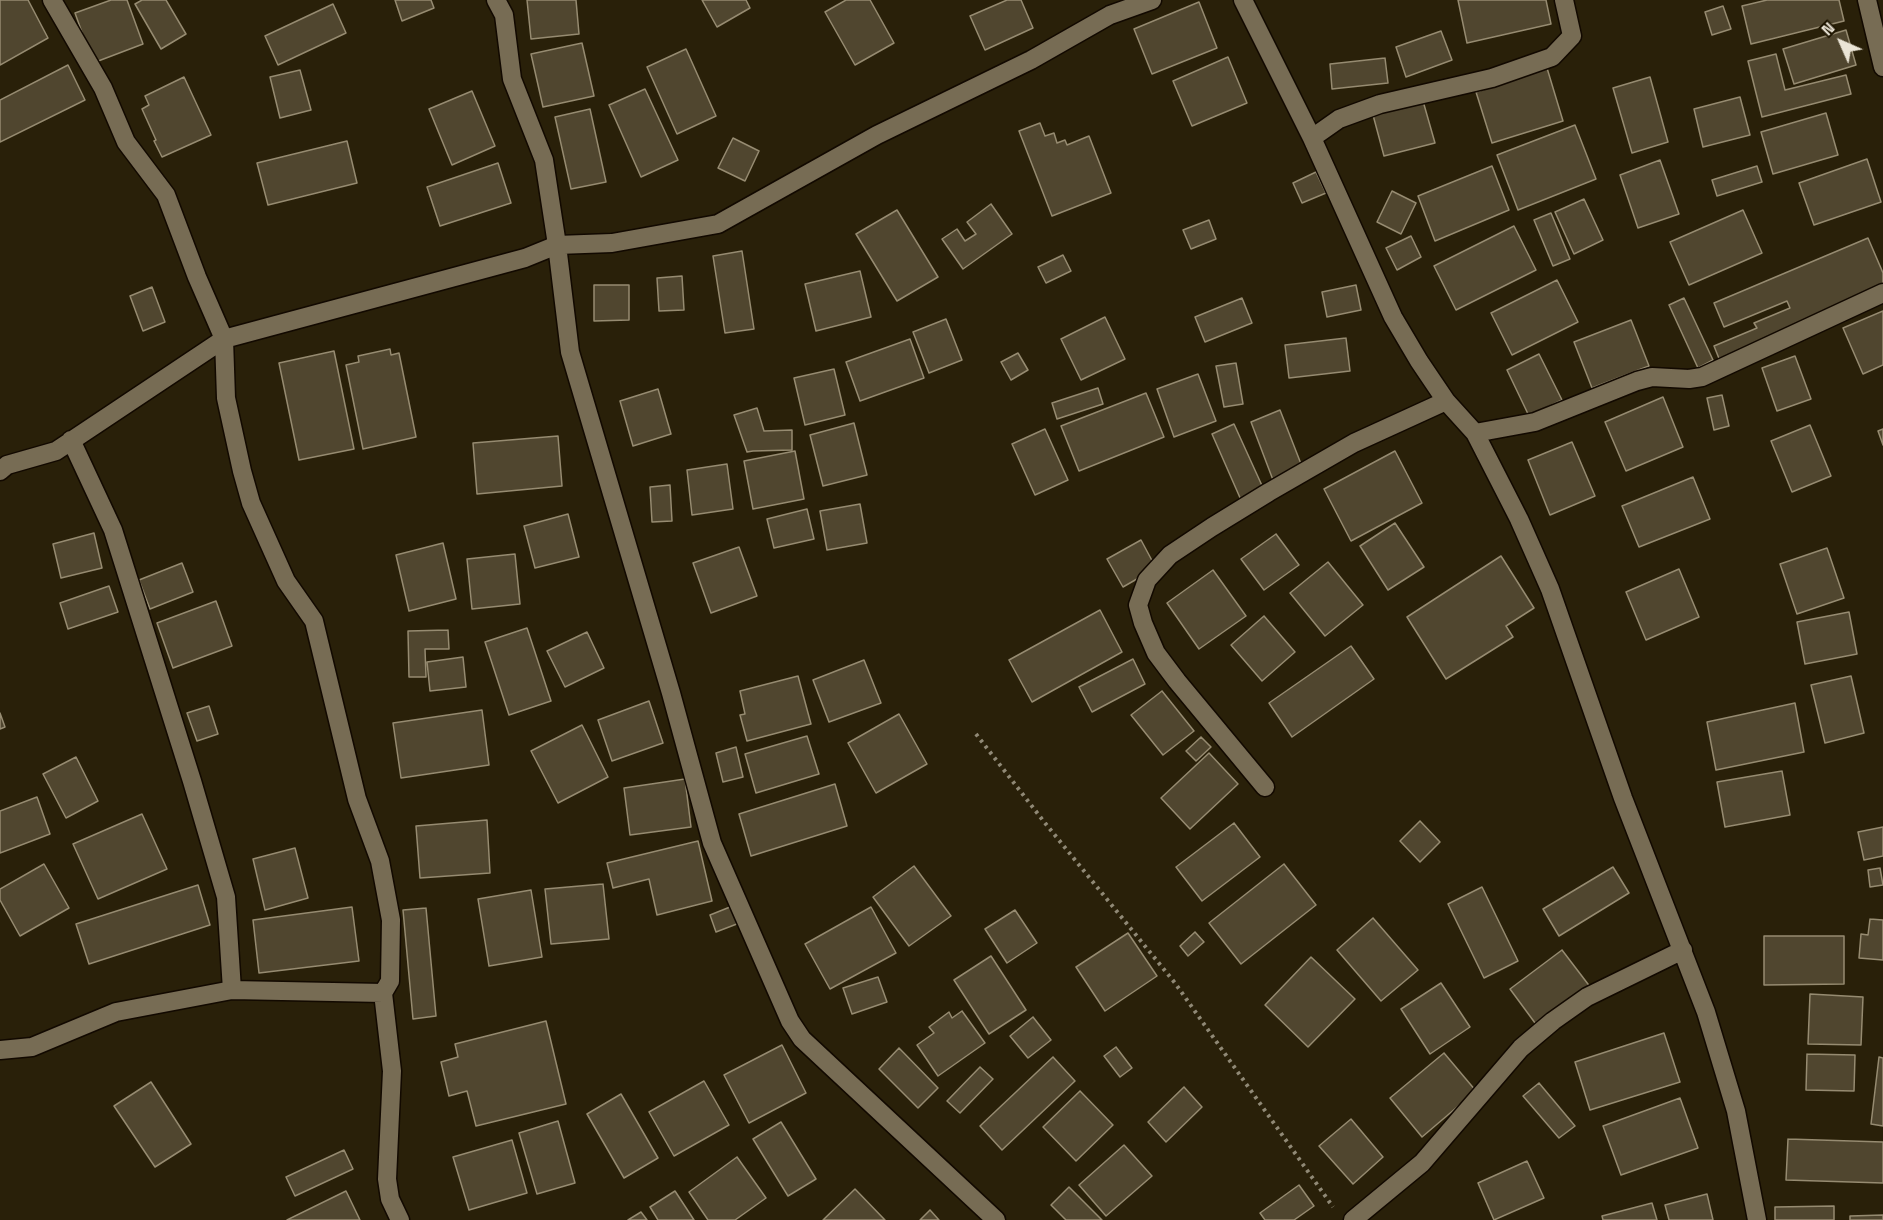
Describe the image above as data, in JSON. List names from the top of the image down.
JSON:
{
  "north": "top left"
}
